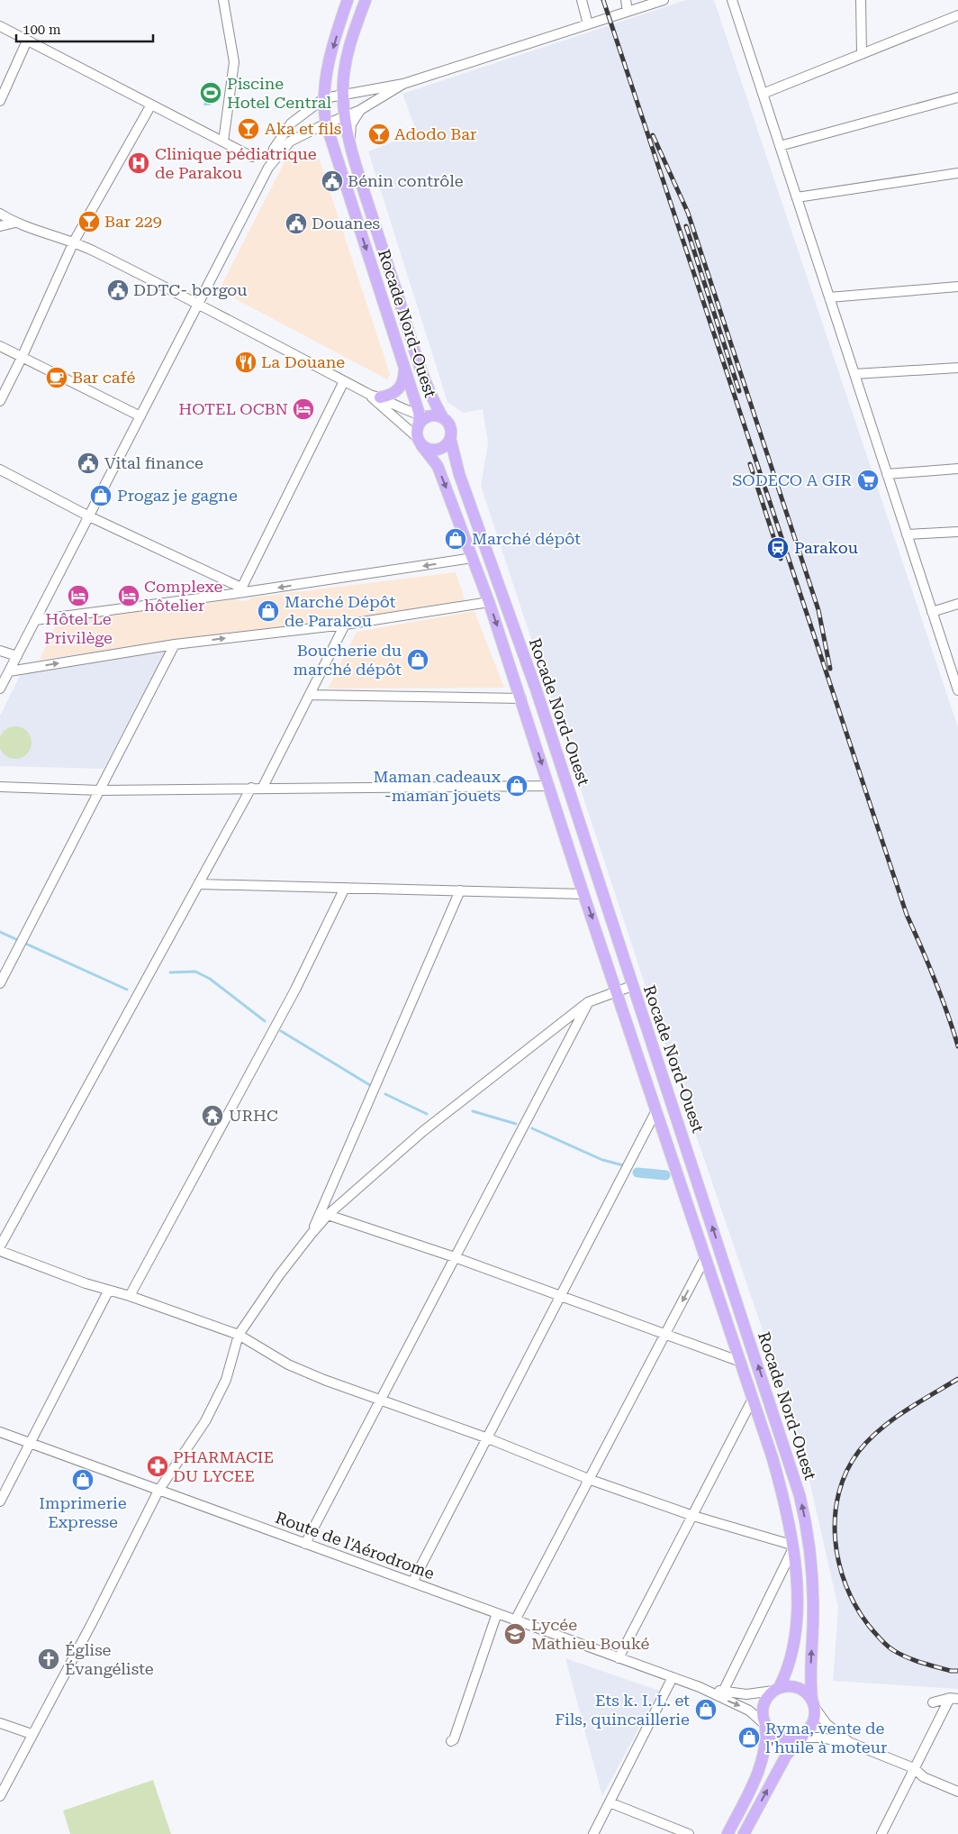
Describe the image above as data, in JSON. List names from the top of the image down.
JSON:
{
  "streets": {
    "main road": ["Rocade Nord-Ouest"],
    "street": ["Route de l'Aérodrome"]
  },
  "crossings": [
    ["Rocade Nord-Ouest", "Route de l'Aérodrome"]
  ],
  "places": {
    "sports": ["Piscine Hotel Central"],
    "bar": ["Aka et fils", "Adodo Bar", "Bar 229"],
    "hospital": ["Clinique pédiatrique de Parakou"],
    "public building": [
      "Bénin contrôle",
      "Douanes",
      "DDTC- borgou",
      "Vital finance"
    ],
    "restaurant": ["La Douane"],
    "cafe": ["Bar café"],
    "hotel": ["HOTEL OCBN", "Hôtel Le Privilège", "Complexe hôtelier"],
    "supermarket": ["SODECO A GIR"],
    "shop": [
      "Progaz je gagne",
      "Marché dépôt",
      "Marché Dépôt de Parakou",
      "Boucherie du marché dépôt",
      "Maman cadeaux -maman jouets",
      "Imprimerie Expresse",
      "Ets k. I. L. et Fils, quincaillerie",
      "Ryma, vente de l'huile à moteur"
    ],
    "station": ["Parakou"],
    "temple": ["URHC"],
    "pharmacy": ["PHARMACIE DU LYCEE"],
    "school or university": ["Lycée Mathieu Bouké"],
    "church": ["Église Évangéliste"]
  },
  "scale_bar": "100 m"
}
